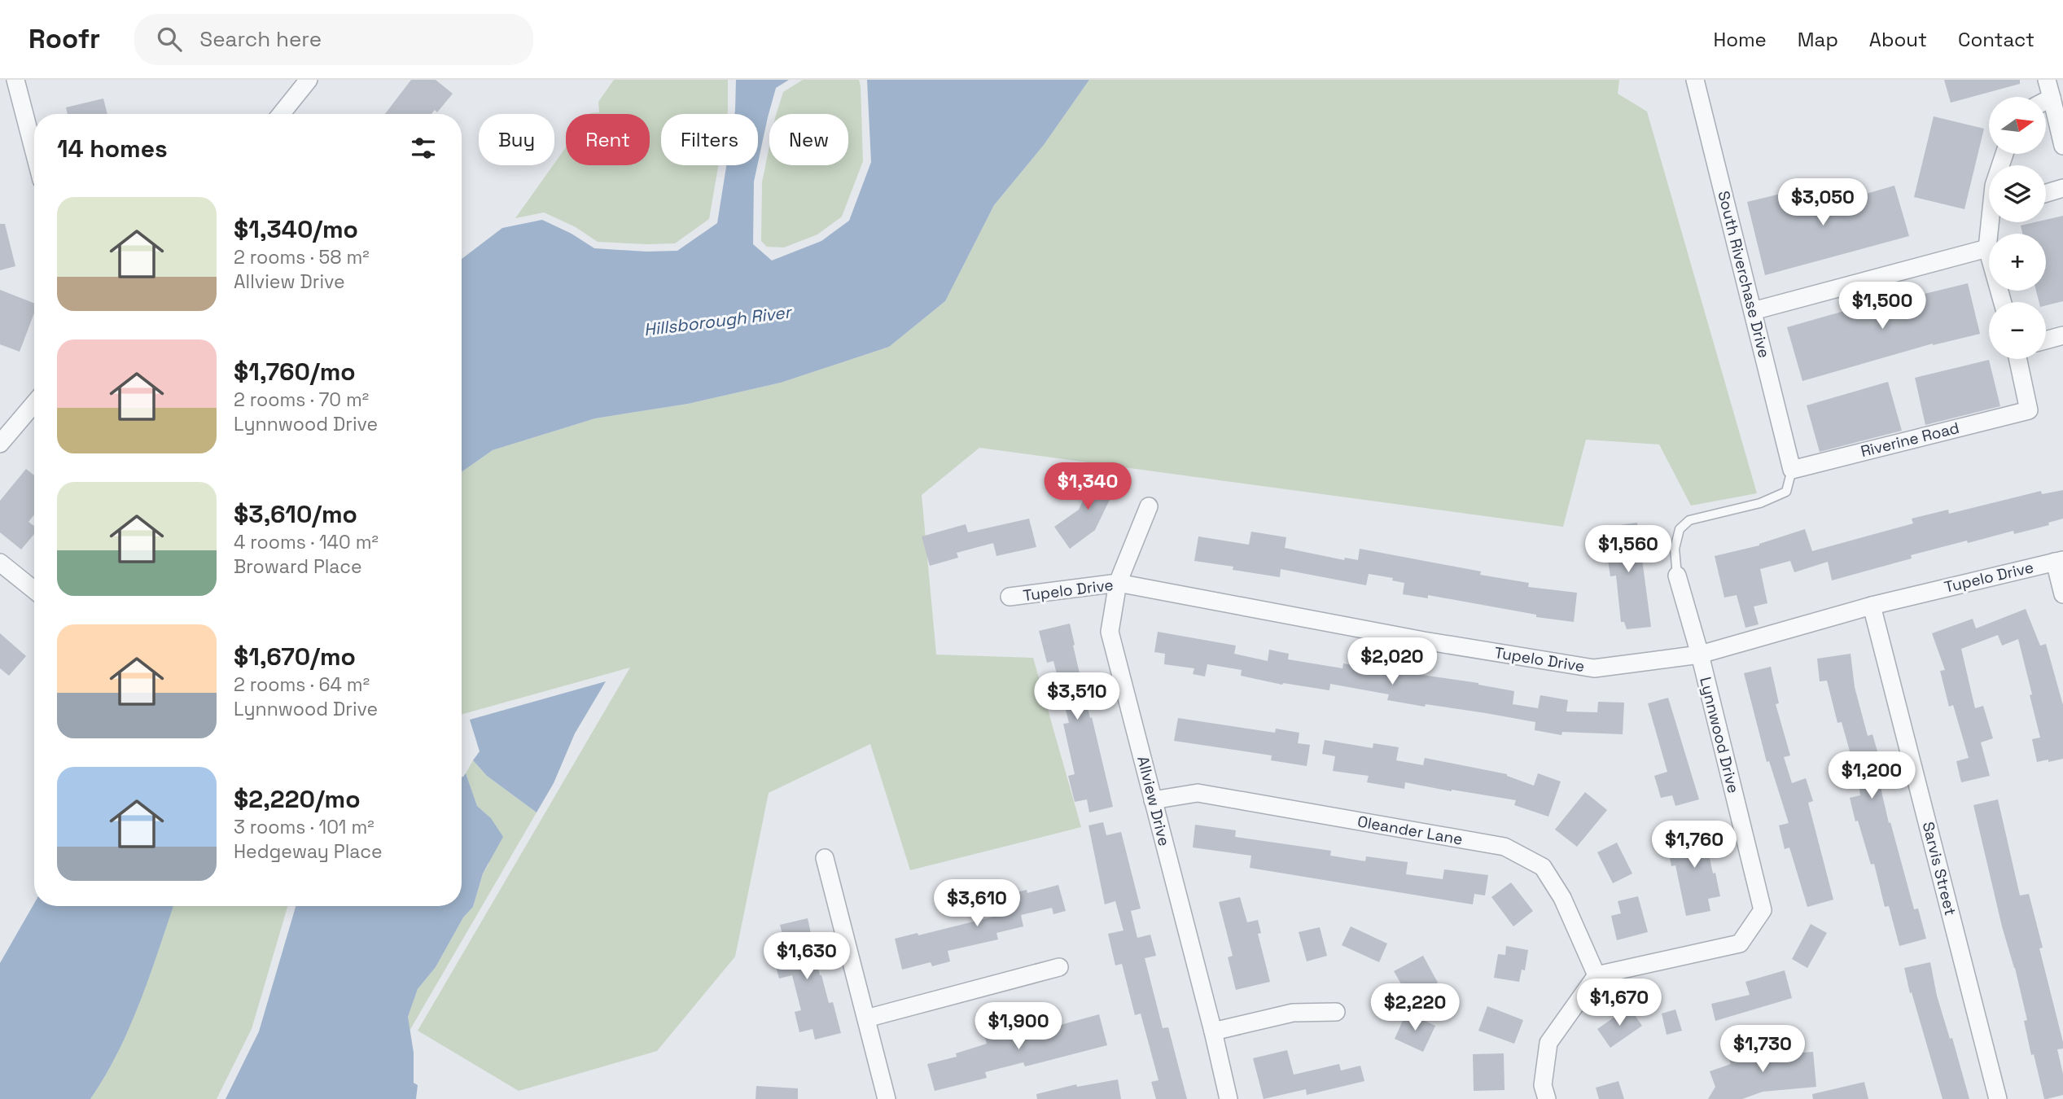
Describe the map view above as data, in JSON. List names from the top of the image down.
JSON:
{
  "streets": {
    "street": [
      "South Riverchase Drive",
      "Riverine Road",
      "Tupelo Drive",
      "Lynnwood Drive",
      "Allview Drive",
      "Oleander Lane",
      "Sarvis Street"
    ]
  },
  "crossings": [
    ["South Riverchase Drive", "Riverine Road"],
    ["Tupelo Drive", "Lynnwood Drive"],
    ["Tupelo Drive", "Allview Drive"],
    ["Tupelo Drive", "Sarvis Street"],
    ["Lynnwood Drive", "Oleander Lane"],
    ["Allview Drive", "Oleander Lane"]
  ],
  "water": ["Hillsborough River"],
  "north": "right",
  "page": {
    "header": "Roofr",
    "search": "Search here",
    "nav": [
      "Home",
      "Map",
      "About",
      "Contact"
    ],
    "map_buttons": ["+", "−"],
    "chip": [
      "Buy",
      "Rent",
      "Filters",
      "New"
    ],
    "heading": "14 homes",
    "price": [
      "$3,050",
      "$1,500",
      "$1,340",
      "$1,560",
      "$2,020",
      "$3,510",
      "$1,200",
      "$1,760",
      "$3,610",
      "$1,630",
      "$1,670",
      "$2,220",
      "$1,900",
      "$1,730"
    ],
    "list": [
      {
        "name": "$1,340/mo",
        "note": "2 rooms · 58 m² · Allview Drive"
      },
      {
        "name": "$1,760/mo",
        "note": "2 rooms · 70 m² · Lynnwood Drive"
      },
      {
        "name": "$3,610/mo",
        "note": "4 rooms · 140 m² · Broward Place"
      },
      {
        "name": "$1,670/mo",
        "note": "2 rooms · 64 m² · Lynnwood Drive"
      },
      {
        "name": "$2,220/mo",
        "note": "3 rooms · 101 m² · Hedgeway Place"
      }
    ]
  }
}
